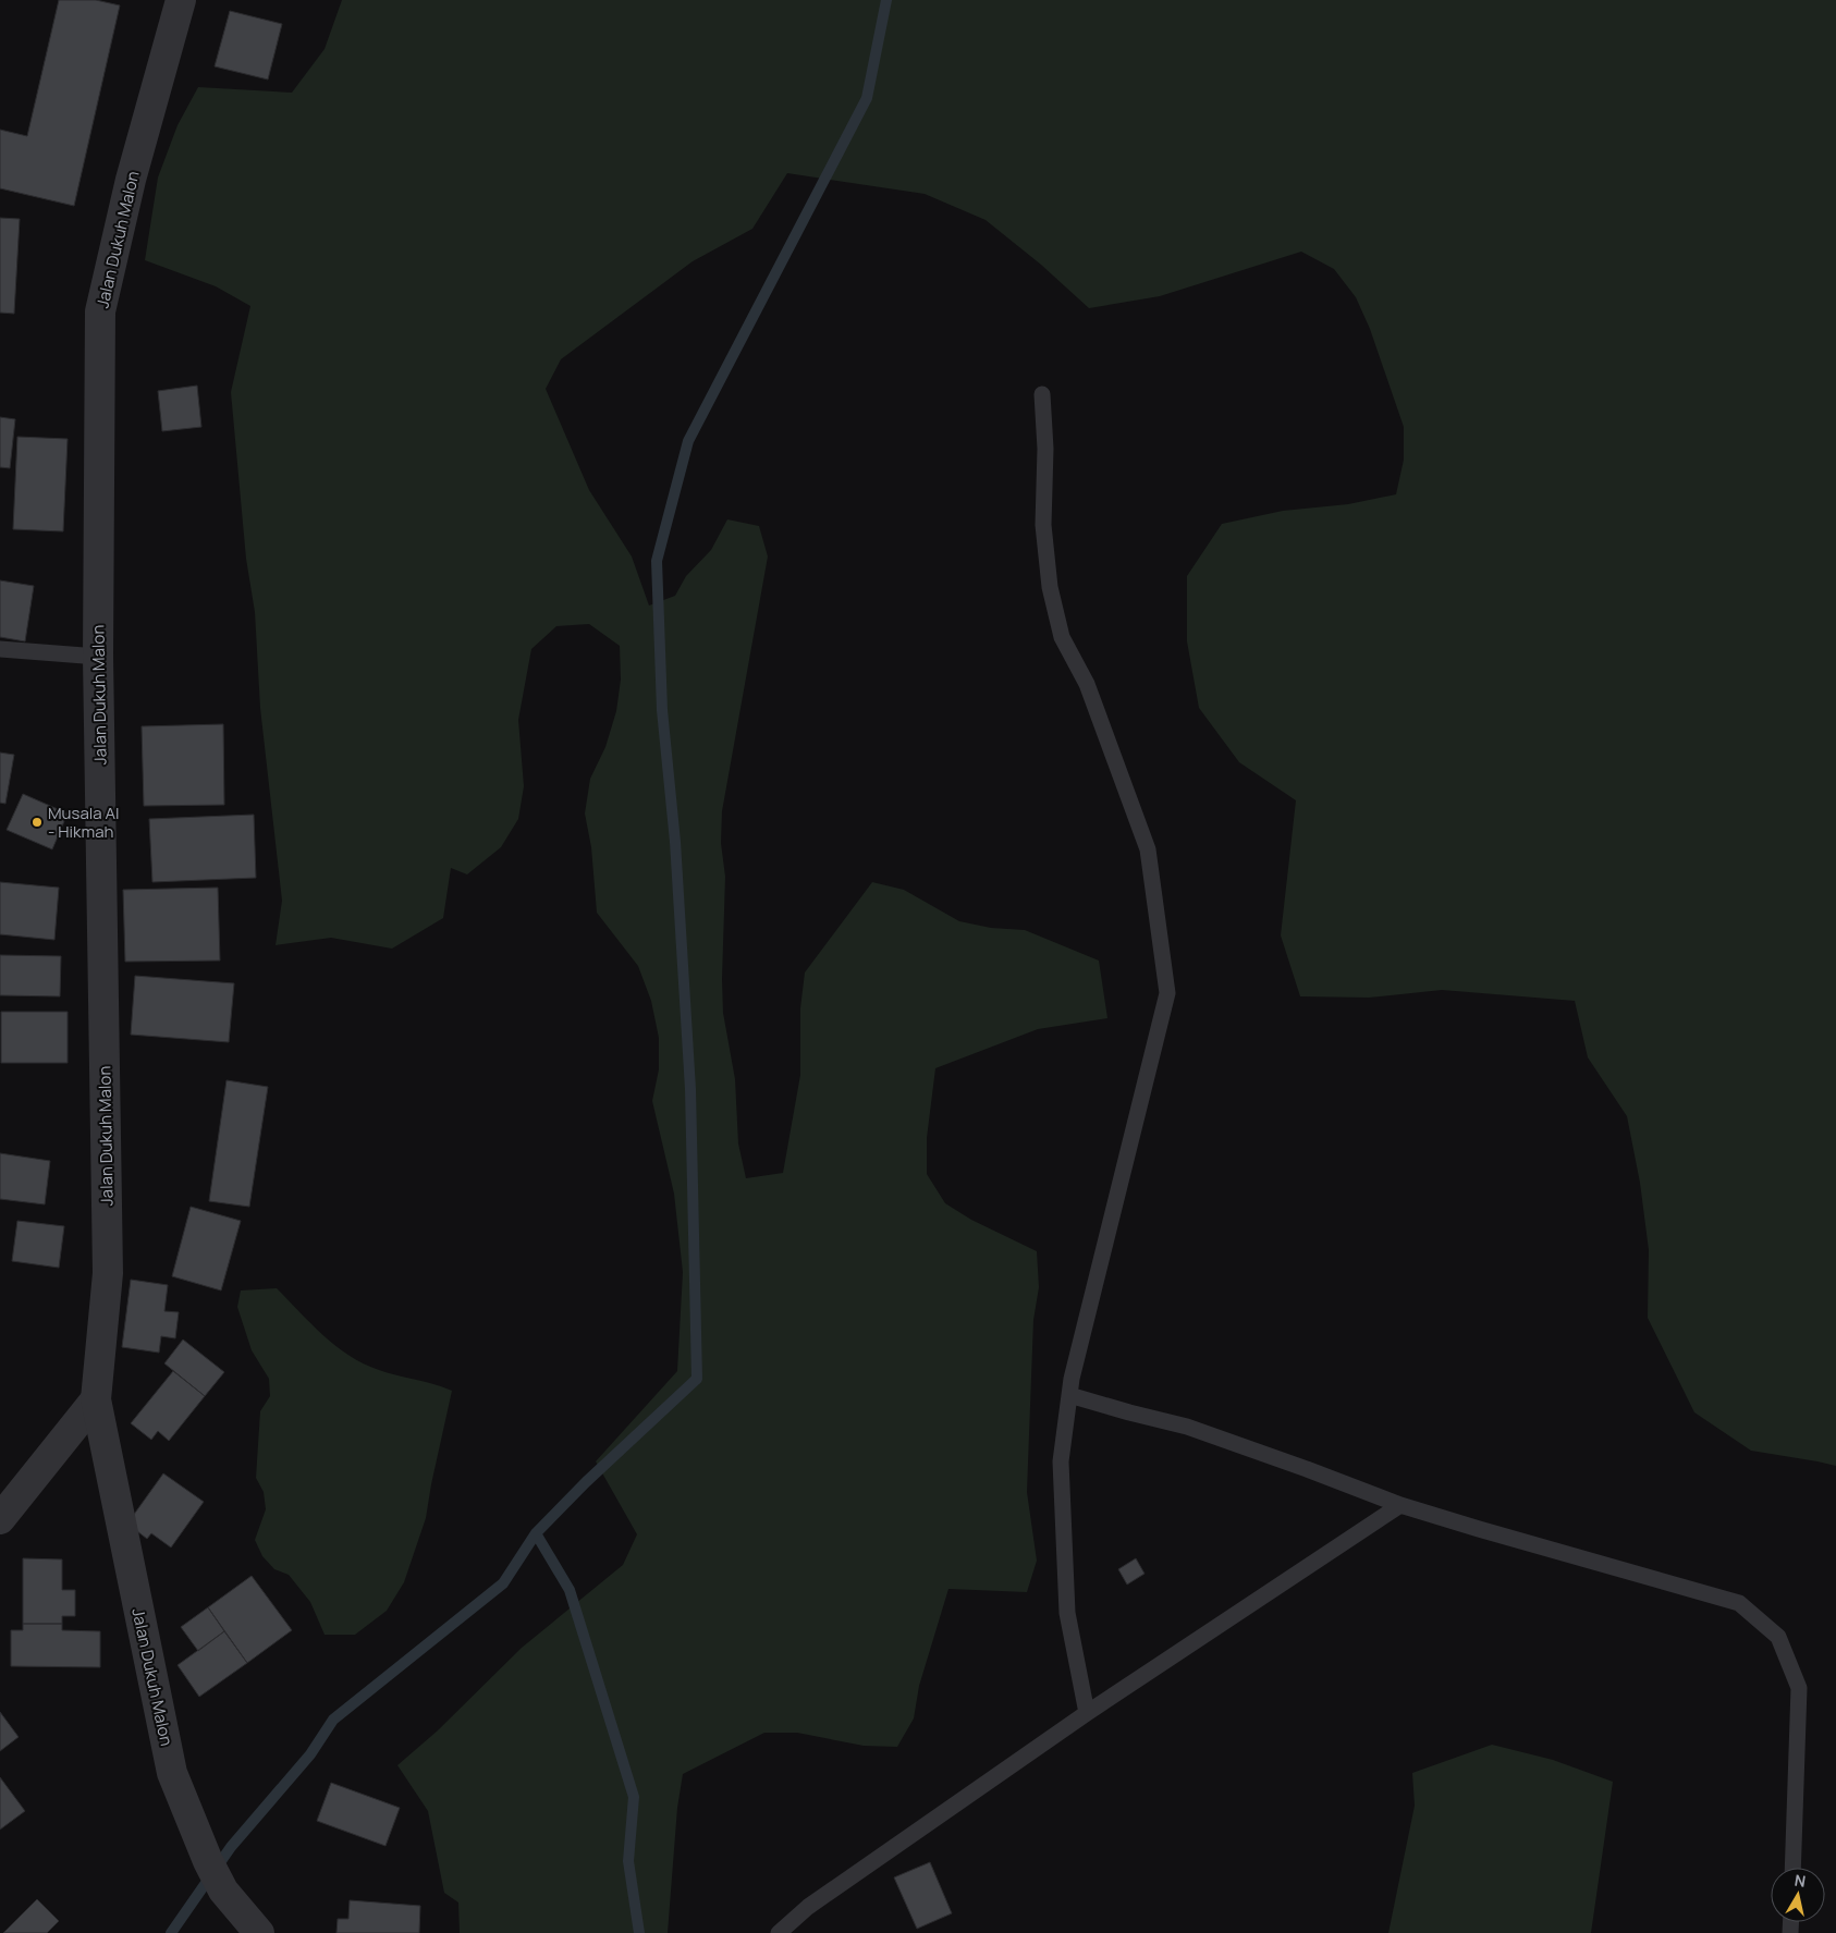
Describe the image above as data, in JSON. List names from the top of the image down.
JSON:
{
  "streets": {
    "street": ["Jalan Dukuh Malon"]
  },
  "places": ["Musala Al - Hikmah"],
  "north": "top"
}
